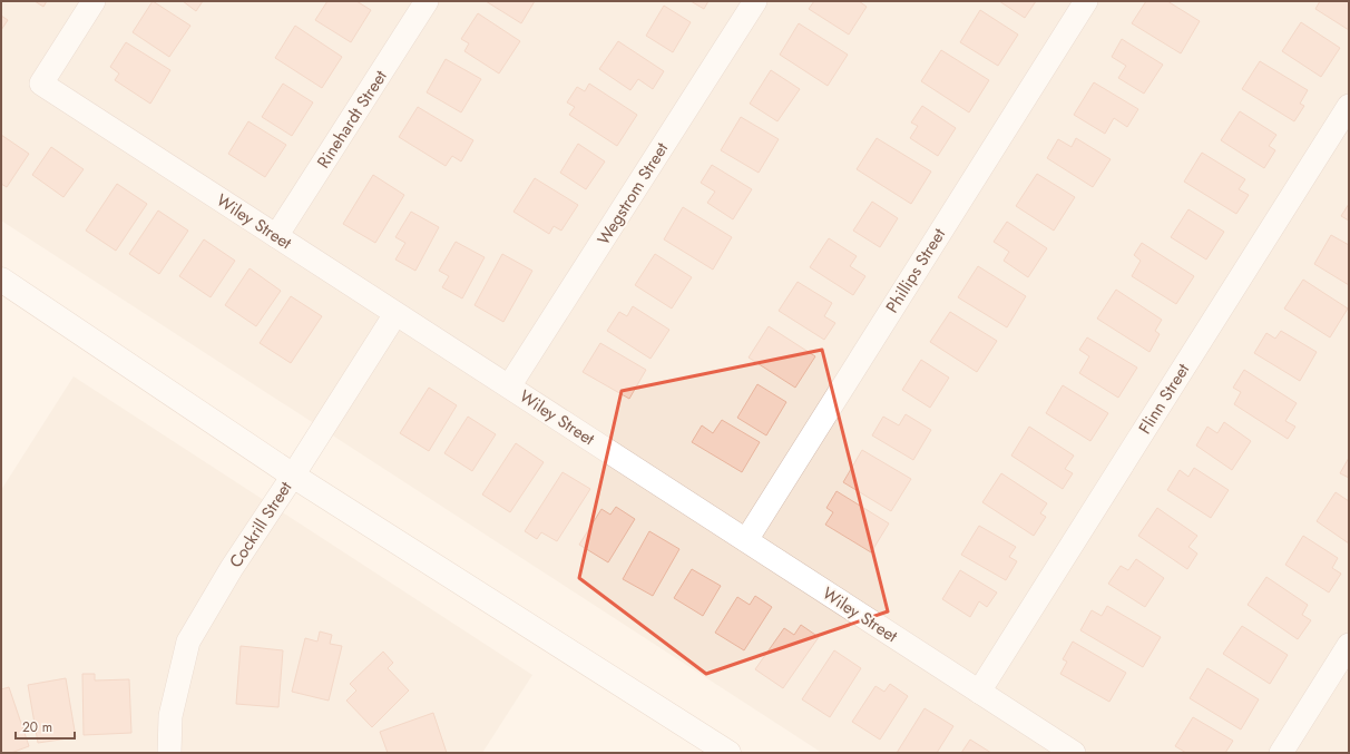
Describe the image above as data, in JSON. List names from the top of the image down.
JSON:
{
  "streets": {
    "street": [
      "Rinehardt Street",
      "Wegstrom Street",
      "Wiley Street",
      "Phillips Street",
      "Flinn Street",
      "Cockrill Street"
    ]
  },
  "crossings": [
    ["Rinehardt Street", "Wiley Street"],
    ["Wegstrom Street", "Wiley Street"],
    ["Wiley Street", "Phillips Street"],
    ["Wiley Street", "Flinn Street"],
    ["Wiley Street", "Cockrill Street"]
  ],
  "scale_bar": "20 m"
}
